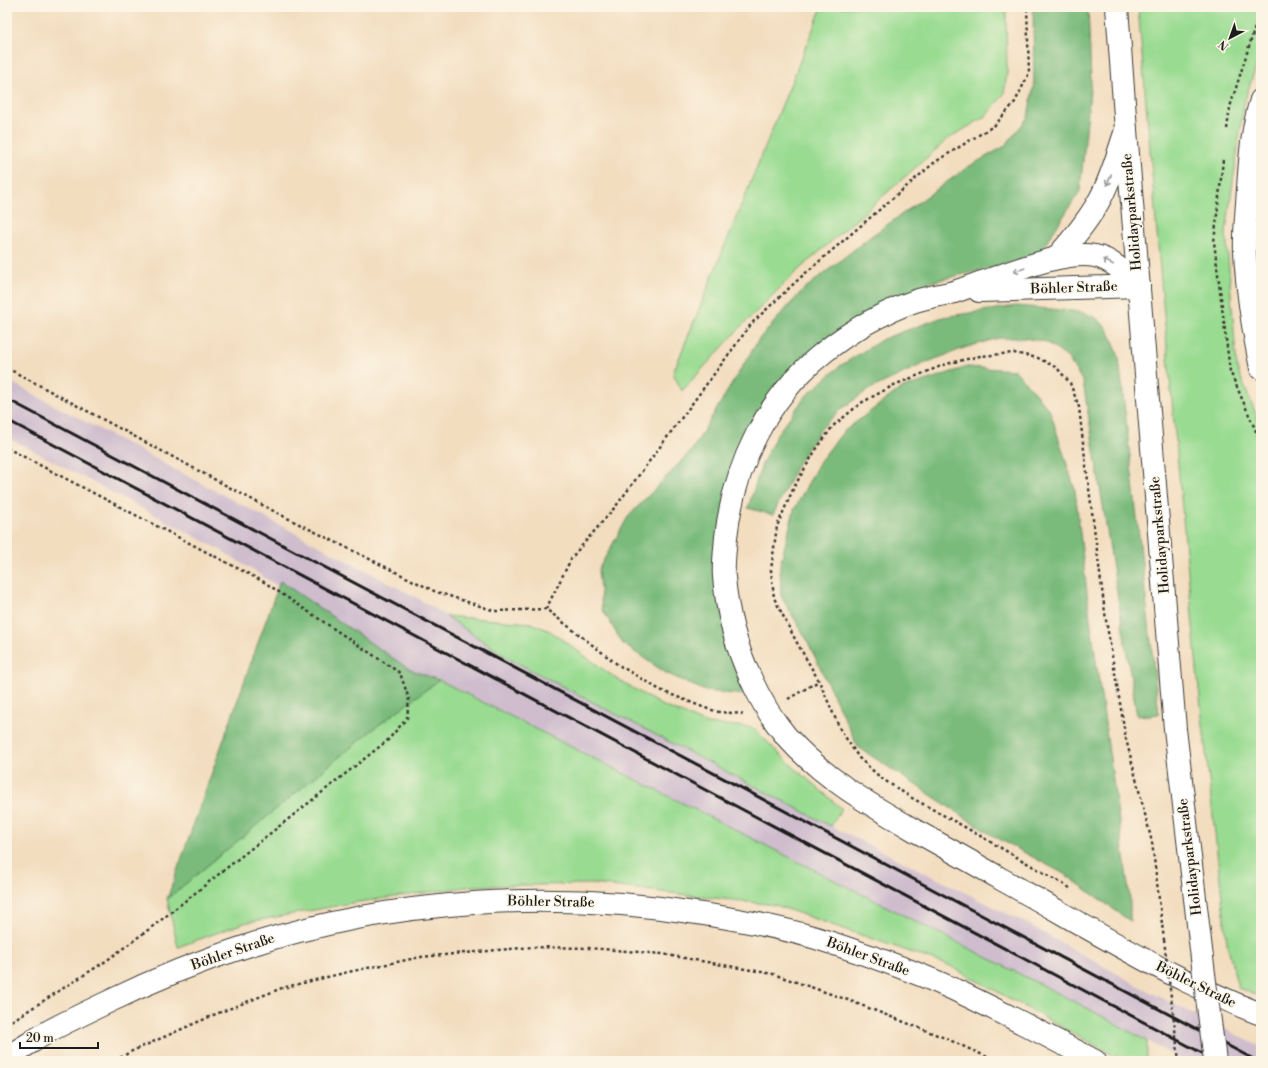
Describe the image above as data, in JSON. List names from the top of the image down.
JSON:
{
  "streets": {
    "street": ["Holidayparkstraße", "Böhler Straße"]
  },
  "crossings": [
    ["Holidayparkstraße", "Böhler Straße"]
  ],
  "scale_bar": "20 m",
  "north": "bottom left"
}
